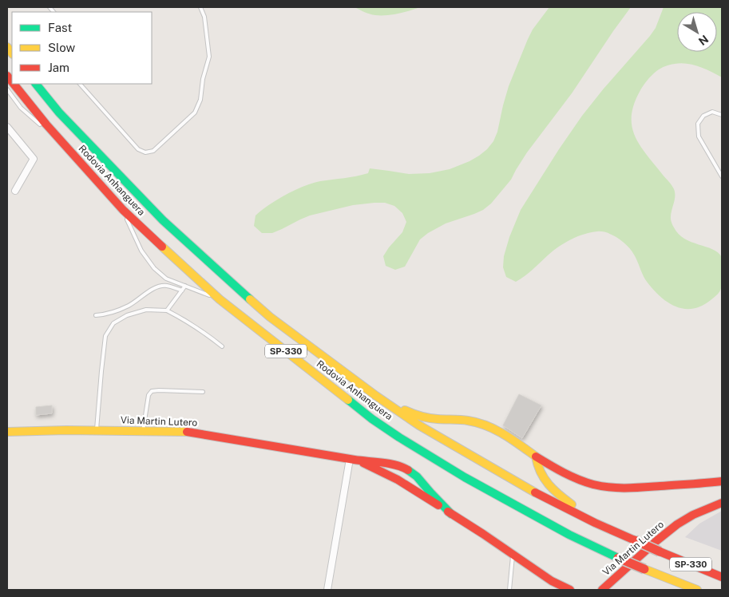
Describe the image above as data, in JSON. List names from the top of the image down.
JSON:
{
  "streets": {
    "main road": ["Rodovia Anhanguera", "SP-330", "Via Martin Lutero"]
  },
  "legend": ["Fast", "Slow", "Jam"],
  "north": "bottom right"
}
